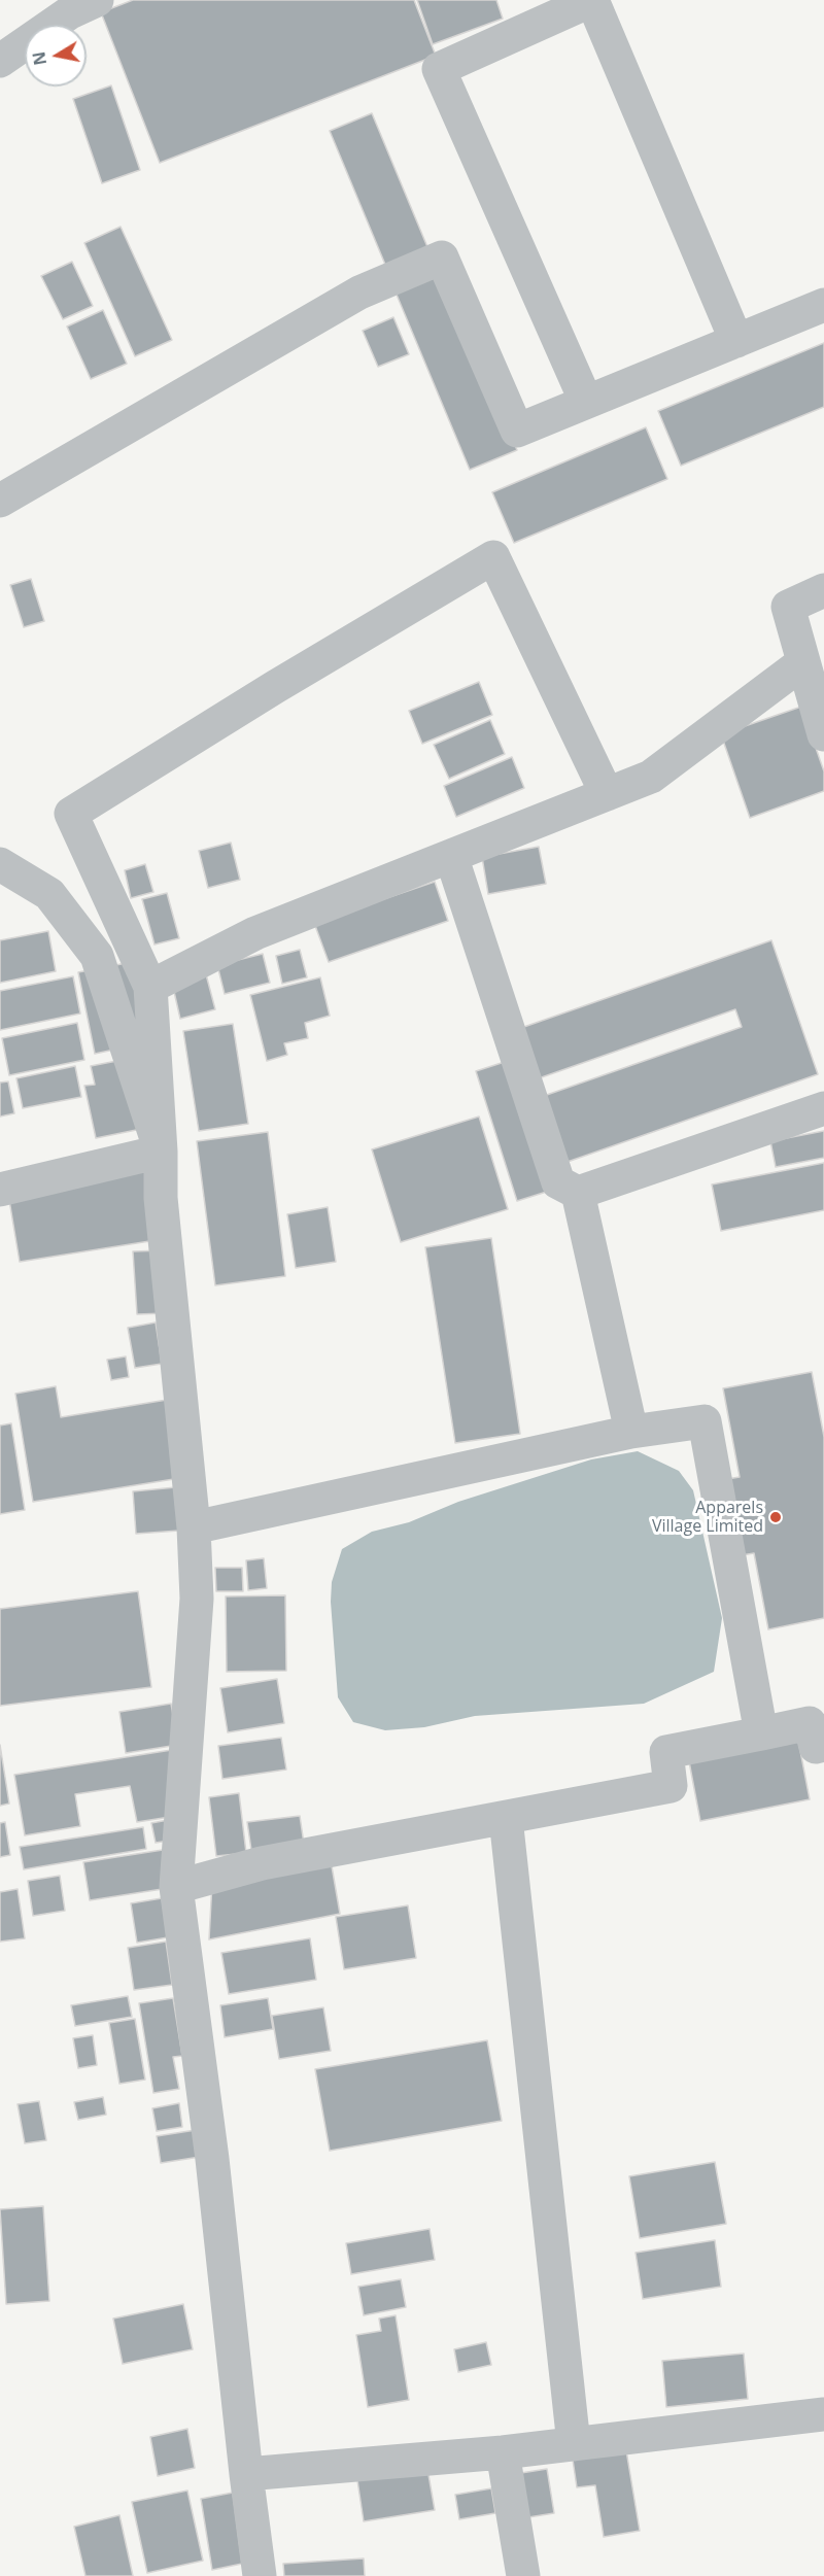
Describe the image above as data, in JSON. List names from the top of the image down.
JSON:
{
  "places": ["Apparels Village Limited"],
  "north": "left"
}
